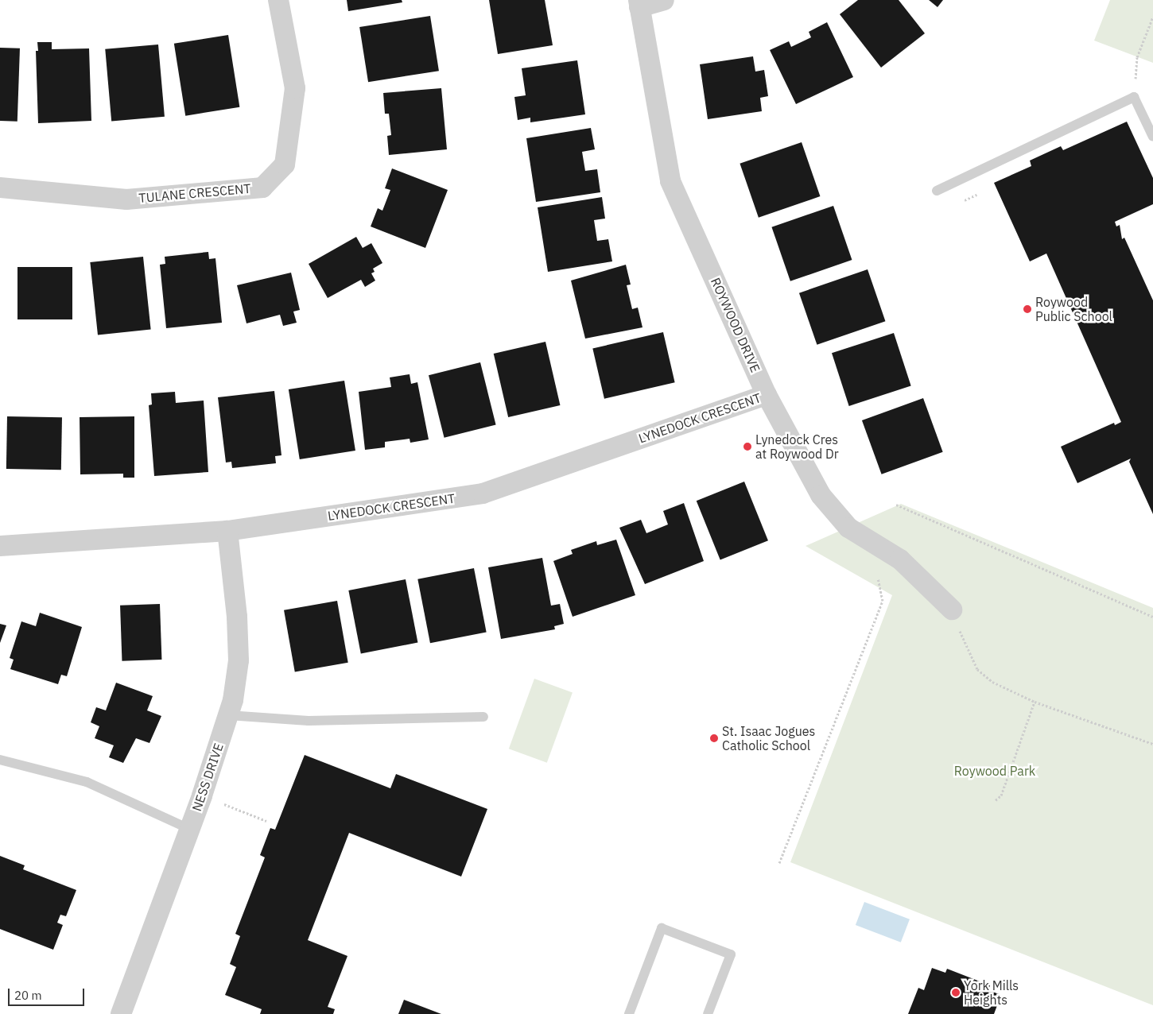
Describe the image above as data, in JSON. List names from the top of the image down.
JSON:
{
  "streets": {
    "street": [
      "TULANE CRESCENT",
      "ROYWOOD DRIVE",
      "LYNEDOCK CRESCENT",
      "NESS DRIVE"
    ]
  },
  "crossings": [
    ["ROYWOOD DRIVE", "LYNEDOCK CRESCENT"],
    ["LYNEDOCK CRESCENT", "NESS DRIVE"]
  ],
  "parks": ["Roywood Park"],
  "places": [
    "Roywood Public School",
    "Lynedock Cres at Roywood Dr",
    "St. Isaac Jogues Catholic School",
    "York Mills Heights"
  ],
  "scale_bar": "20 m"
}
